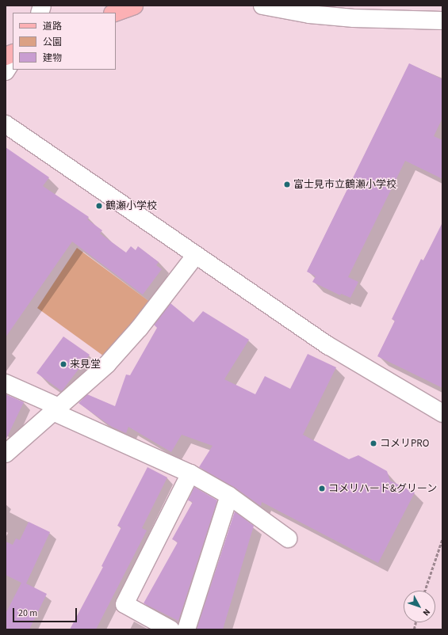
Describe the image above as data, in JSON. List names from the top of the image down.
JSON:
{
  "places": [
    "富士見市立鶴瀬小学校",
    "鶴瀬小学校",
    "来見堂",
    "コメリPRO",
    "コメリハード&グリーン"
  ],
  "legend": ["道路", "公園", "建物"],
  "scale_bar": "20 m",
  "north": "bottom right"
}
